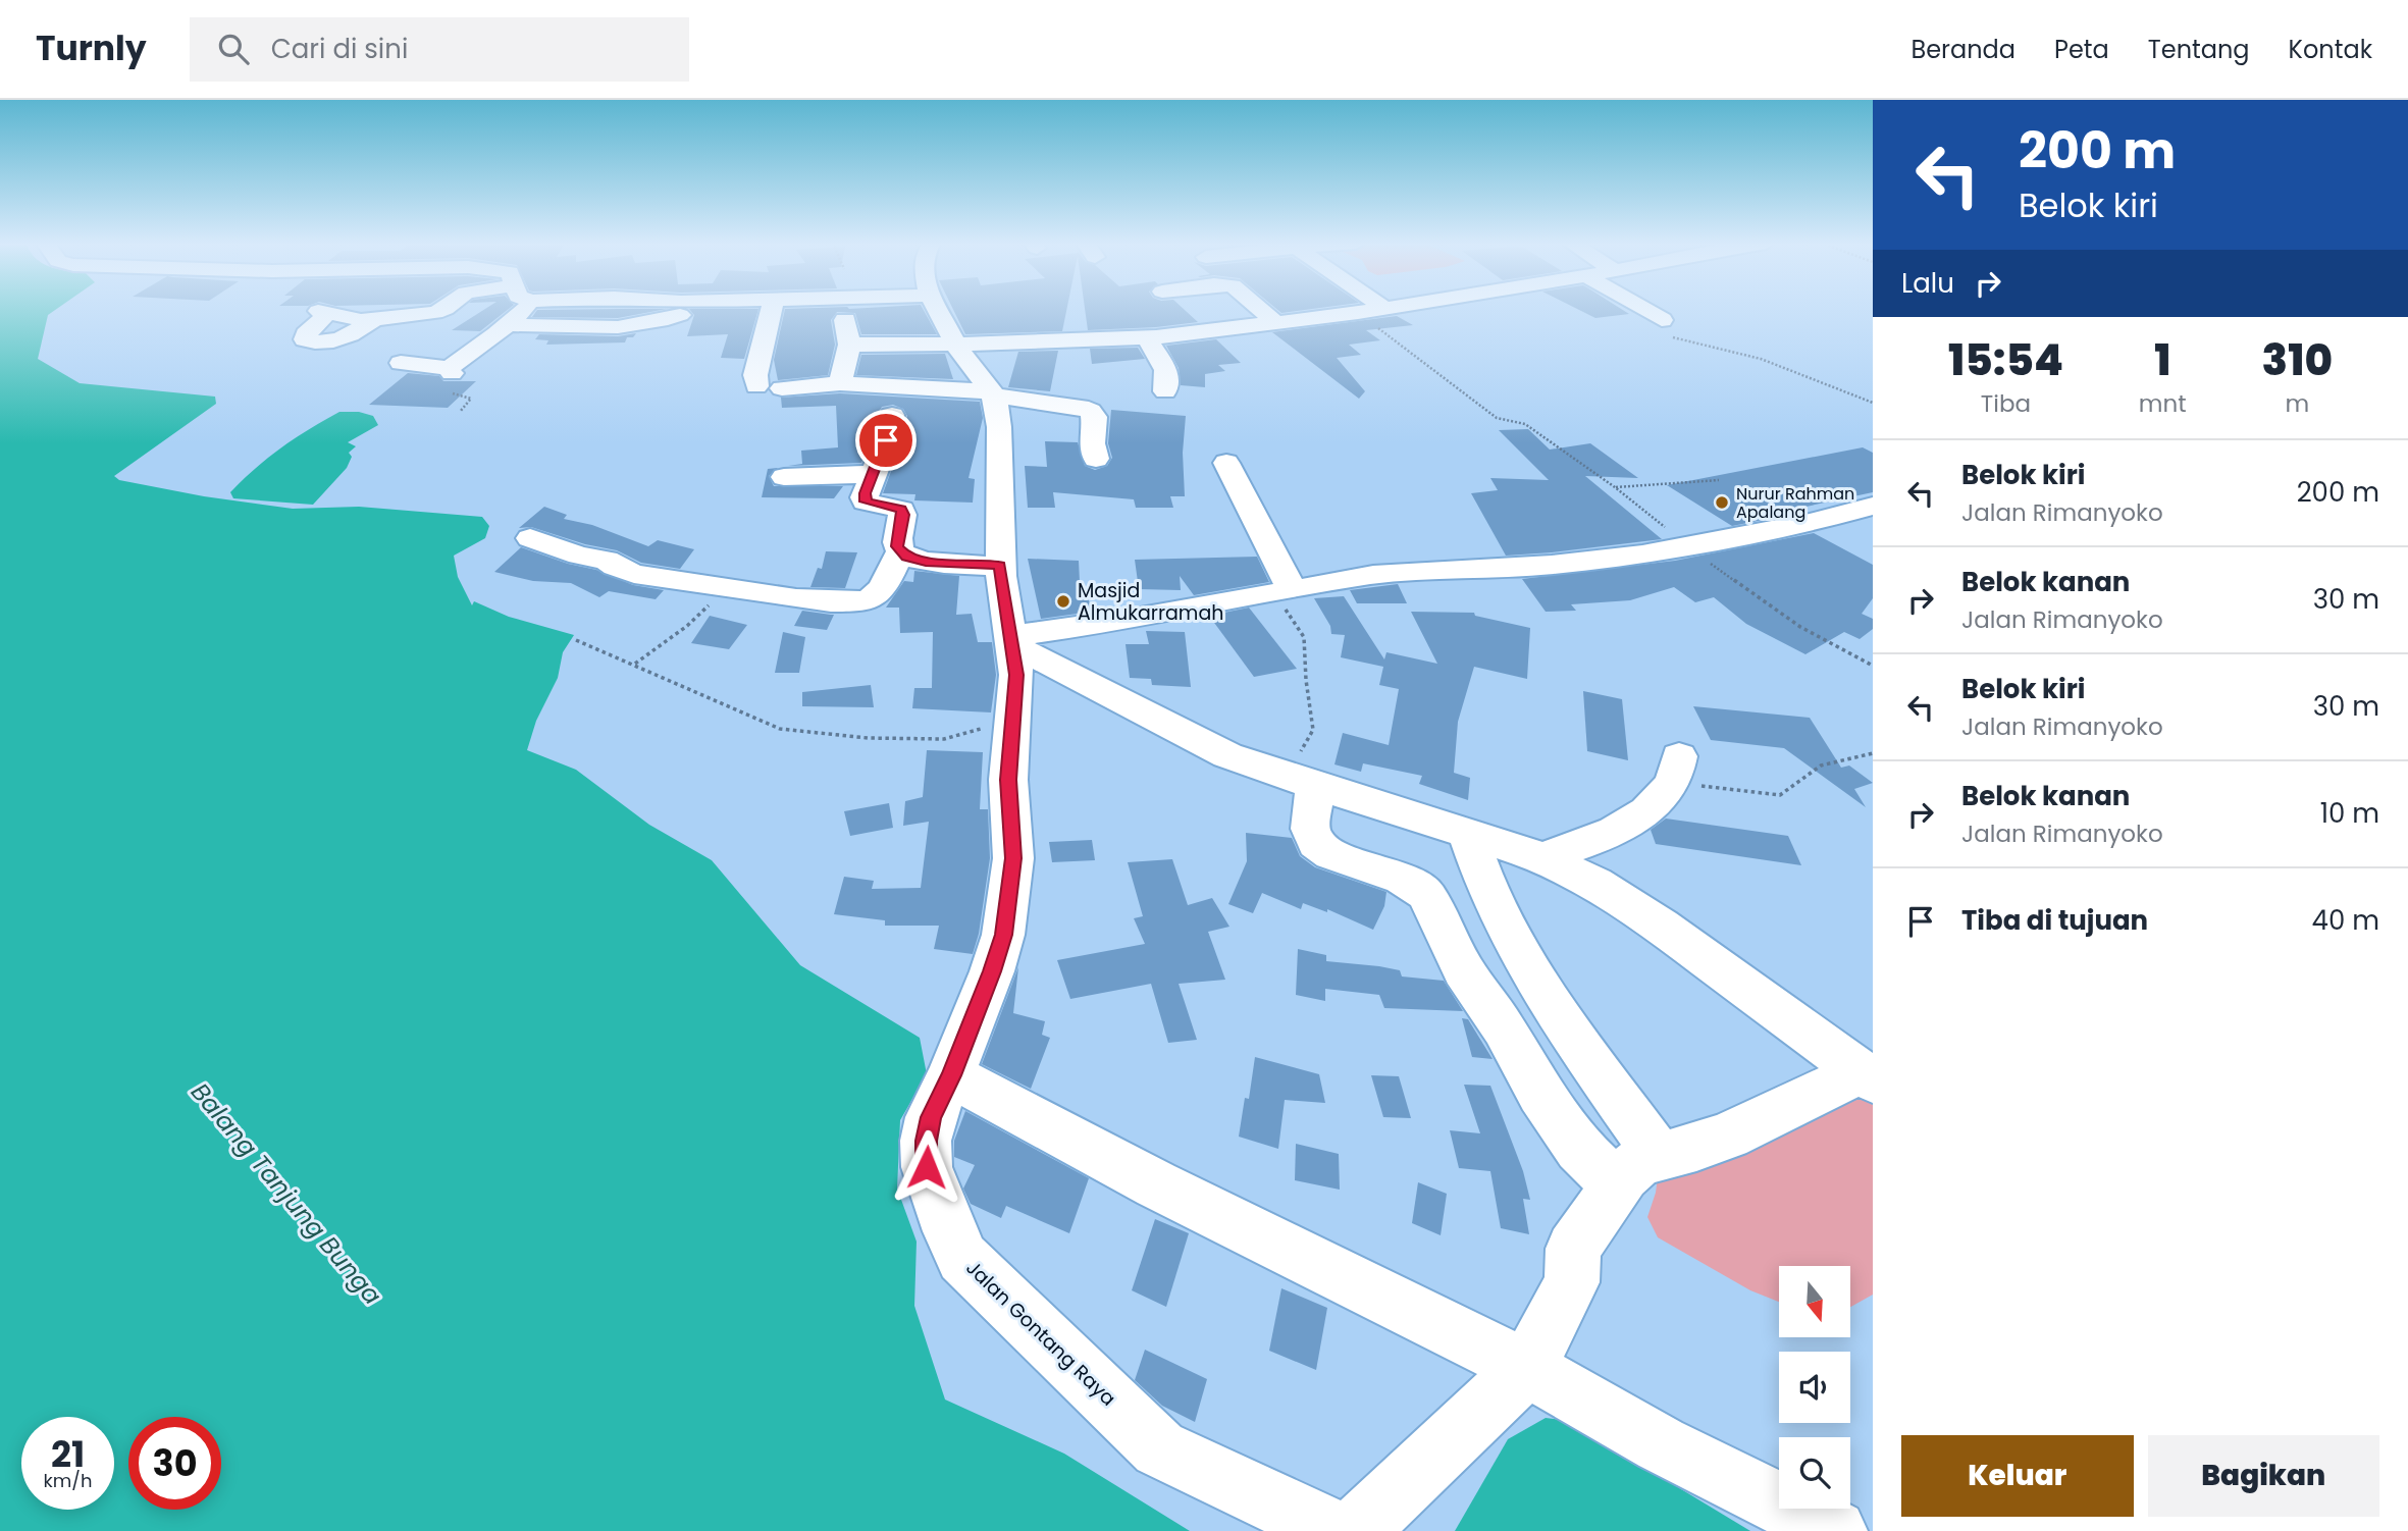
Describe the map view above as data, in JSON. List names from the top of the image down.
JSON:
{
  "streets": {
    "street": ["Jalan Gontang Raya"]
  },
  "water": ["Balang Tanjung Bunga"],
  "places": ["Nurur Rahman Apalang", "Masjid Almukarramah"],
  "north": "bottom",
  "page": {
    "header": "Turnly",
    "search": "Cari di sini",
    "nav": [
      "Beranda",
      "Peta",
      "Tentang",
      "Kontak"
    ],
    "turn": ["200 m", "Belok kiri"],
    "then": "Lalu",
    "eta": [
      "15:54",
      "Tiba",
      "1",
      "mnt",
      "310",
      "m"
    ],
    "list": [
      {
        "name": "Belok kiri",
        "note": "Jalan Rimanyoko",
        "value": "200 m"
      },
      {
        "name": "Belok kanan",
        "note": "Jalan Rimanyoko",
        "value": "30 m"
      },
      {
        "name": "Belok kiri",
        "note": "Jalan Rimanyoko",
        "value": "30 m"
      },
      {
        "name": "Belok kanan",
        "note": "Jalan Rimanyoko",
        "value": "10 m"
      },
      {
        "name": "Tiba di tujuan",
        "value": "40 m"
      }
    ],
    "speed": "21 km/h",
    "limit": "30",
    "buttons": ["Keluar", "Bagikan"]
  }
}
